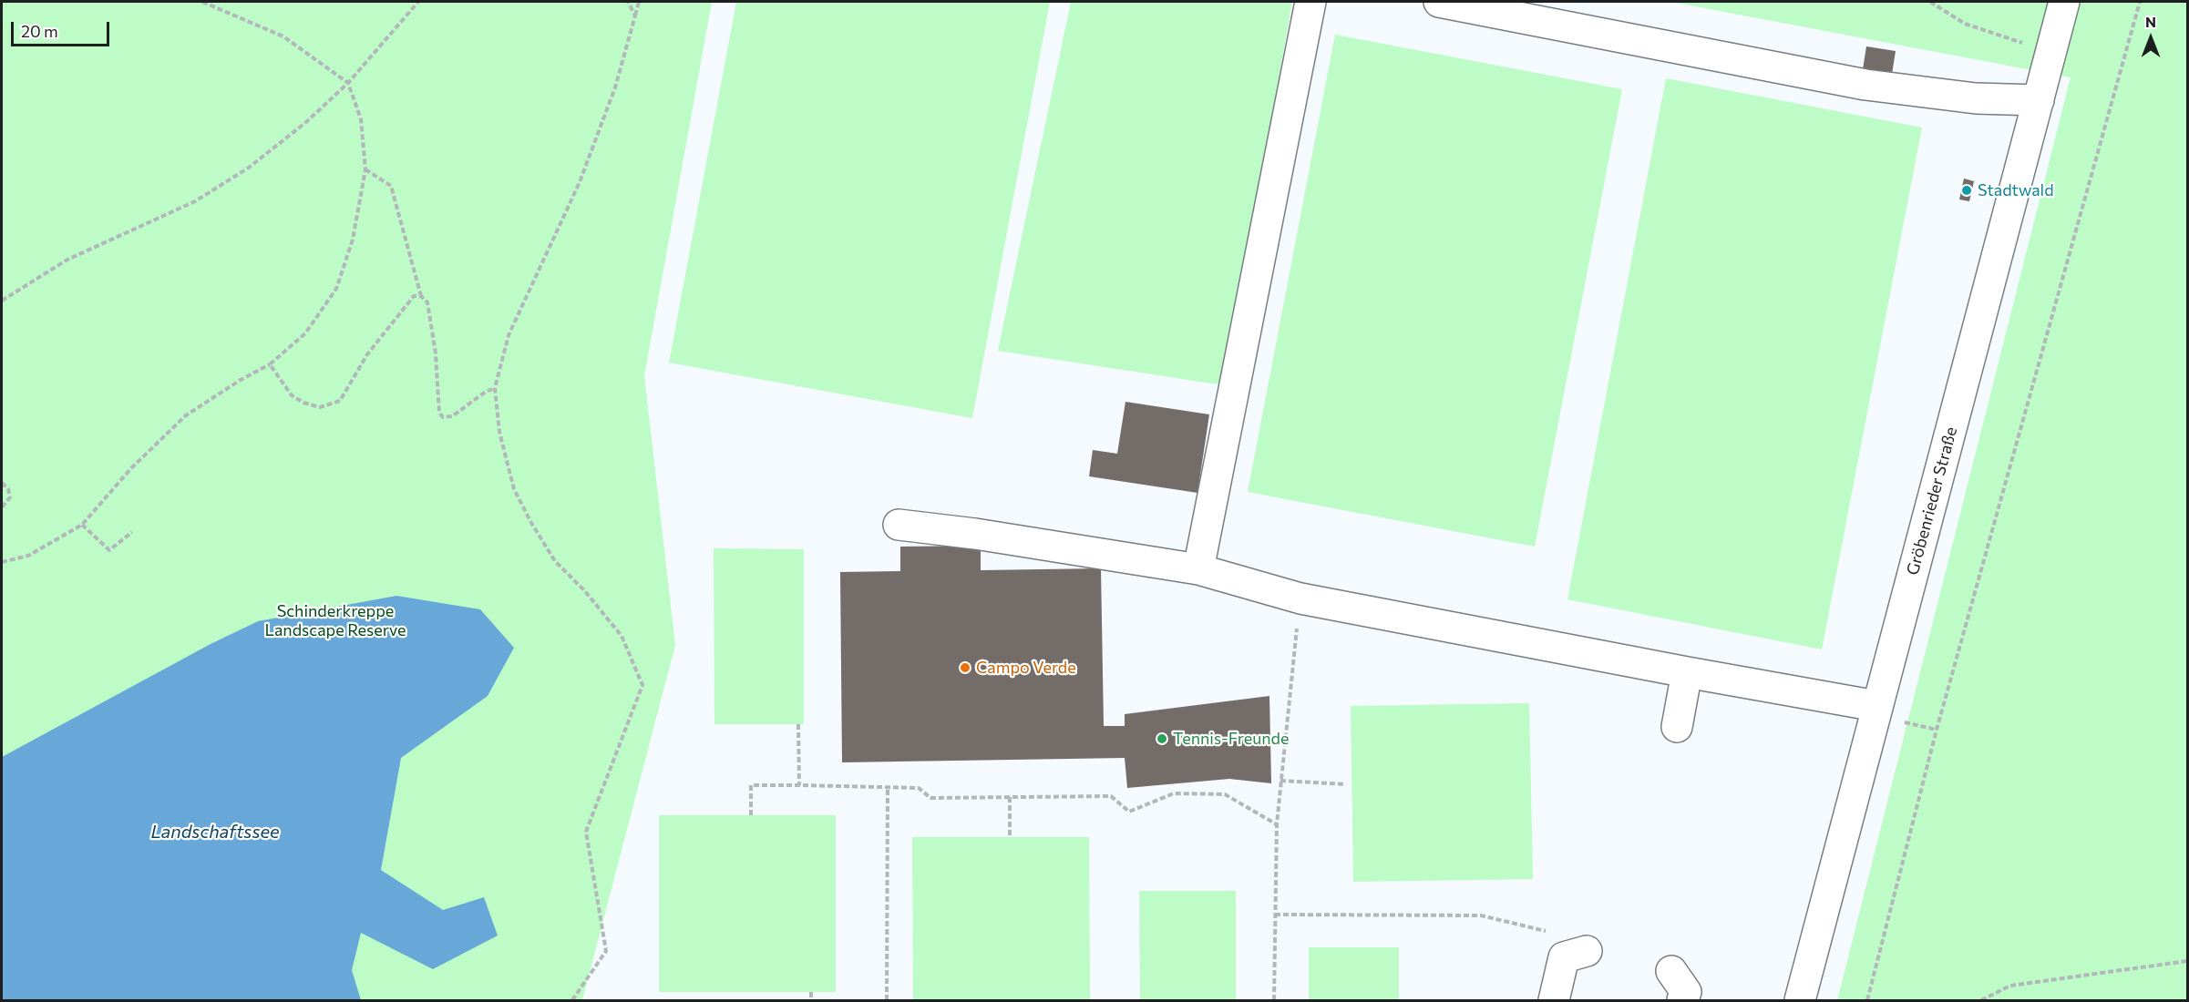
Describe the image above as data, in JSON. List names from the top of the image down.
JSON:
{
  "streets": {
    "street": ["Gröbenrieder Straße"]
  },
  "water": ["Landschaftssee"],
  "parks": ["Schinderkreppe Landscape Reserve"],
  "places": ["Stadtwald", "Campo Verde", "Tennis-Freunde"],
  "scale_bar": "20 m",
  "north": "top"
}
